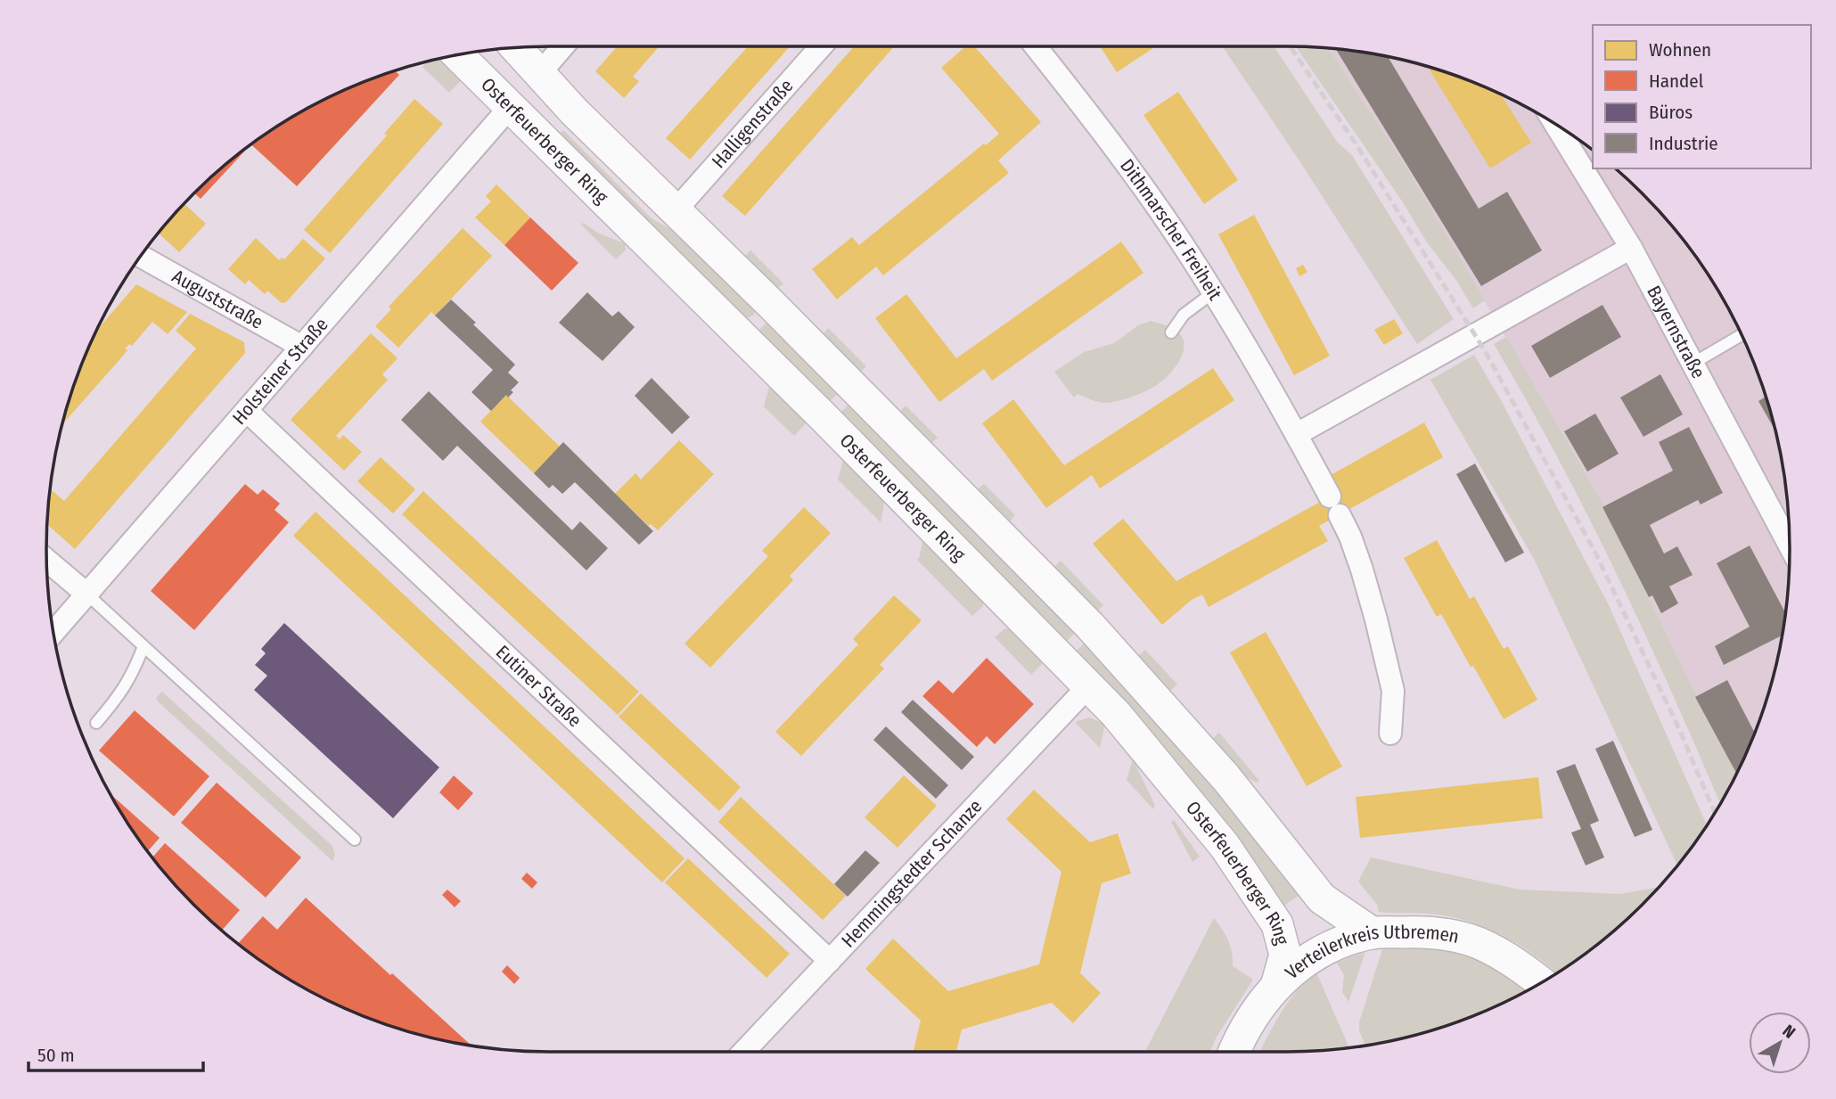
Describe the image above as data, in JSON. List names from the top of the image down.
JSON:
{
  "streets": {
    "main road": ["Osterfeuerberger Ring", "Verteilerkreis Utbremen"],
    "street": [
      "Halligenstraße",
      "Dithmarscher Freiheit",
      "Auguststraße",
      "Bayernstraße",
      "Holsteiner Straße",
      "Eutiner Straße",
      "Hemmingstedter Schanze"
    ]
  },
  "crossings": [
    ["Osterfeuerberger Ring", "Holsteiner Straße"],
    ["Osterfeuerberger Ring", "Hemmingstedter Schanze"],
    ["Osterfeuerberger Ring", "Verteilerkreis Utbremen"],
    ["Auguststraße", "Holsteiner Straße"],
    ["Holsteiner Straße", "Eutiner Straße"],
    ["Eutiner Straße", "Hemmingstedter Schanze"]
  ],
  "legend": [
    "Wohnen",
    "Handel",
    "Büros",
    "Industrie"
  ],
  "scale_bar": "50 m",
  "north": "top right"
}
